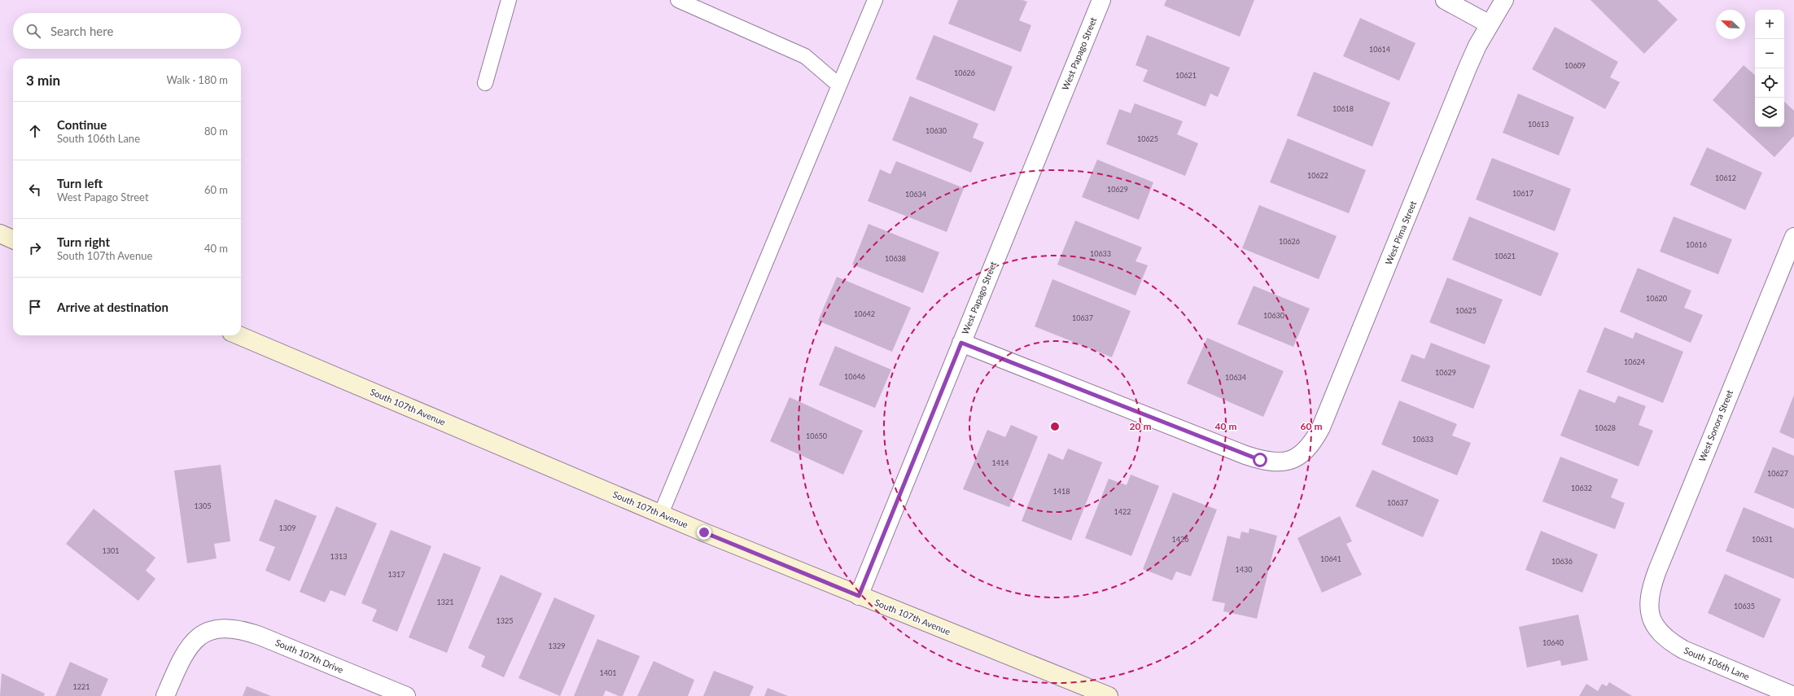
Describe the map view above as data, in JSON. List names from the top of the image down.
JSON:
{
  "streets": {
    "main road": ["South 107th Avenue"],
    "street": [
      "West Papago Street",
      "West Pima Street",
      "West Sonora Street",
      "South 107th Drive",
      "South 106th Lane"
    ]
  },
  "crossings": [
    ["West Papago Street", "West Pima Street"],
    ["West Papago Street", "South 107th Avenue"],
    ["West Sonora Street", "South 106th Lane"]
  ],
  "house_numbers": [
    "10614",
    "10609",
    "10626",
    "10621",
    "10618",
    "10613",
    "10630",
    "10625",
    "10622",
    "10612",
    "10629",
    "10617",
    "10634",
    "10626",
    "10616",
    "10633",
    "10621",
    "10638",
    "10620",
    "10625",
    "10642",
    "10630",
    "10637",
    "10624",
    "10629",
    "10646",
    "10634",
    "10628",
    "10650",
    "10633",
    "1414",
    "10627",
    "10632",
    "1418",
    "10637",
    "1305",
    "1422",
    "1309",
    "1426",
    "10631",
    "1301",
    "1313",
    "10641",
    "10636",
    "1430",
    "1317",
    "1321",
    "10635",
    "1325",
    "10640",
    "1329",
    "1401",
    "1221"
  ],
  "north": "top left",
  "page": {
    "map_buttons": ["+", "−"],
    "search": "Search here",
    "heading": ["3 min", "Walk · 180 m"],
    "list": [
      ["Continue", "South 106th Lane", "80 m"],
      ["Turn left", "West Papago Street", "60 m"],
      ["Turn right", "South 107th Avenue", "40 m"],
      "Arrive at destination"
    ]
  },
  "rings": ["20 m", "40 m", "60 m"]
}
